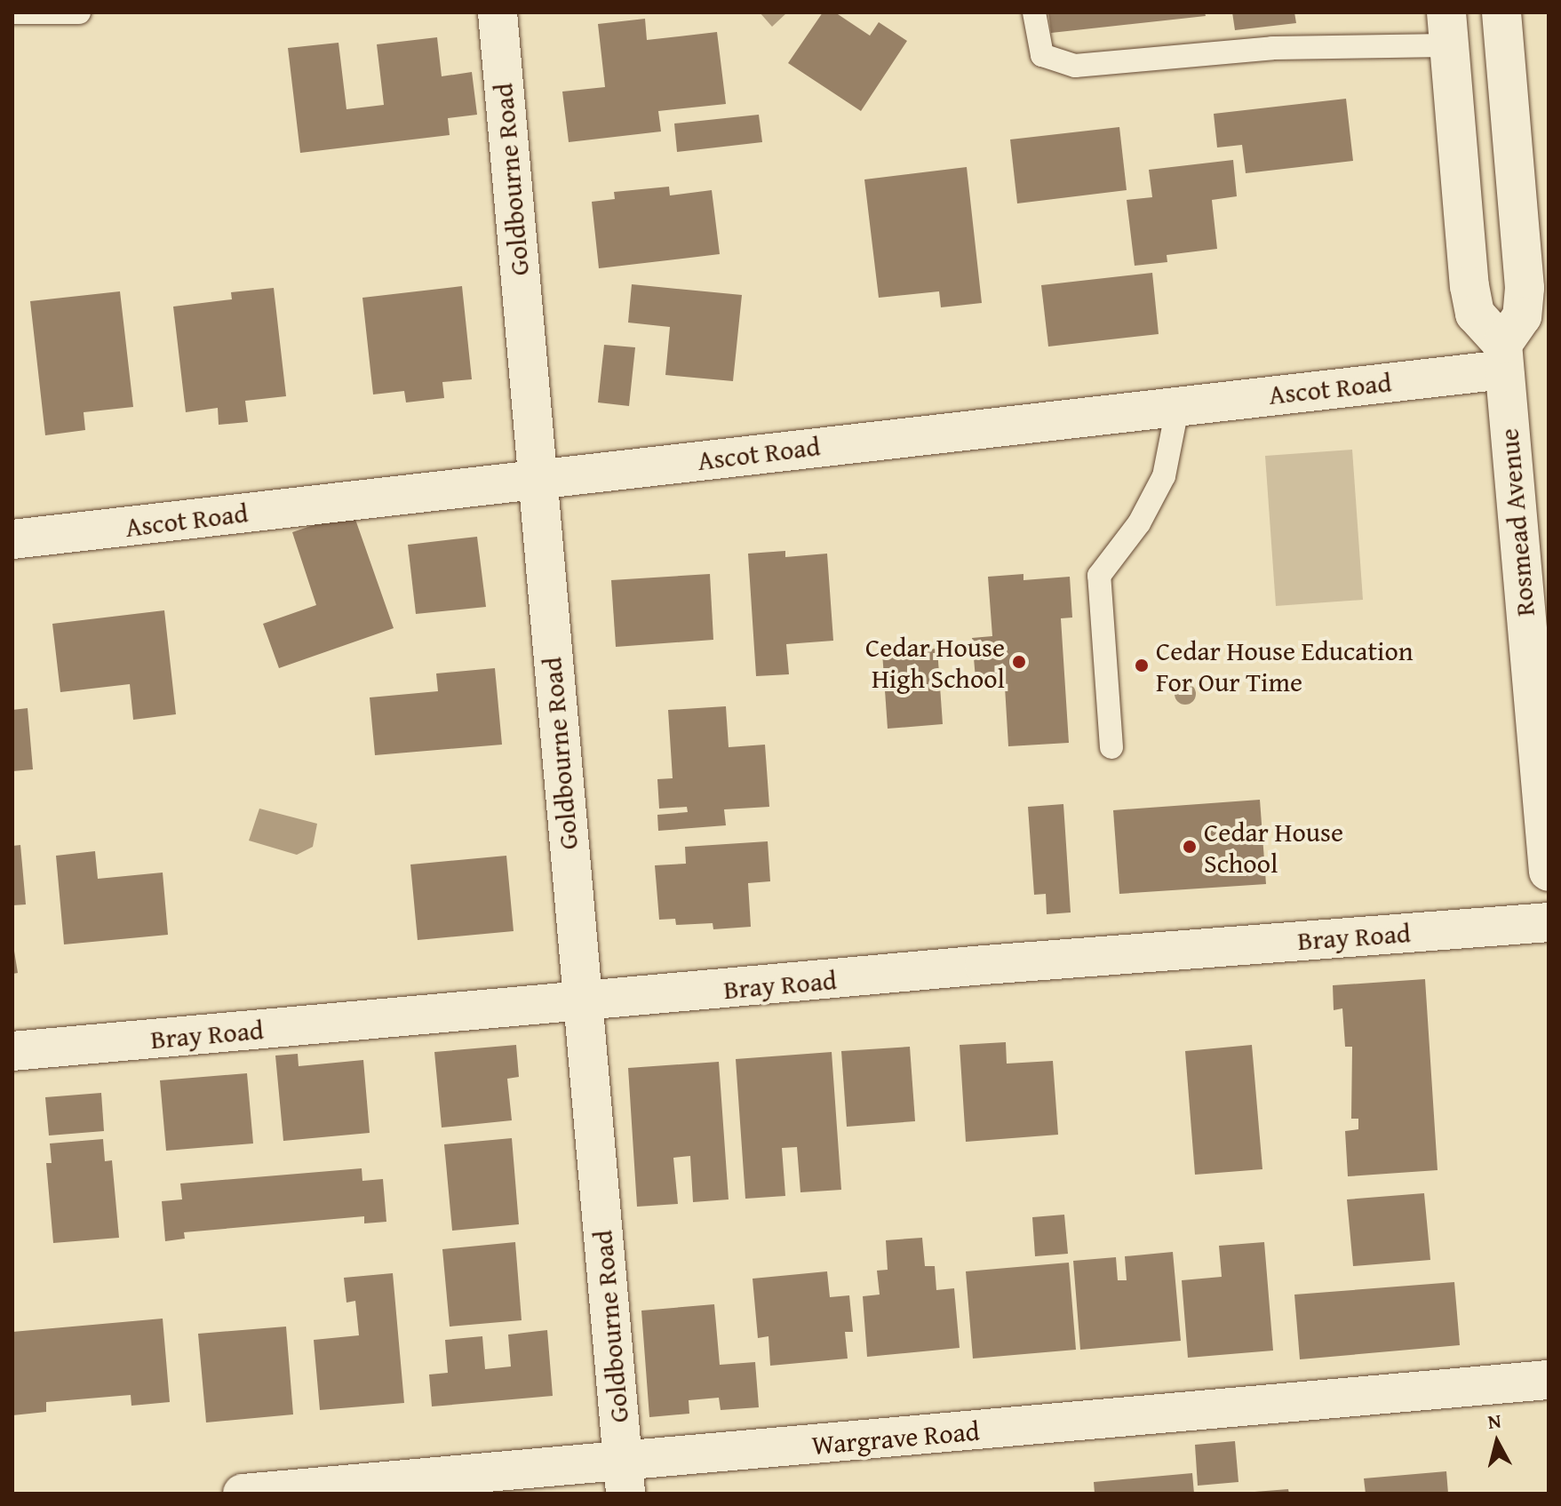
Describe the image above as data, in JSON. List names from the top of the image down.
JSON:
{
  "streets": {
    "street": [
      "Goldbourne Road",
      "Ascot Road",
      "Rosmead Avenue",
      "Bray Road",
      "Wargrave Road"
    ]
  },
  "crossings": [
    ["Goldbourne Road", "Ascot Road"],
    ["Goldbourne Road", "Bray Road"],
    ["Goldbourne Road", "Wargrave Road"],
    ["Ascot Road", "Rosmead Avenue"]
  ],
  "places": ["Cedar House High School", "Cedar House Education For Our Time", "Cedar House School"],
  "north": "top"
}
